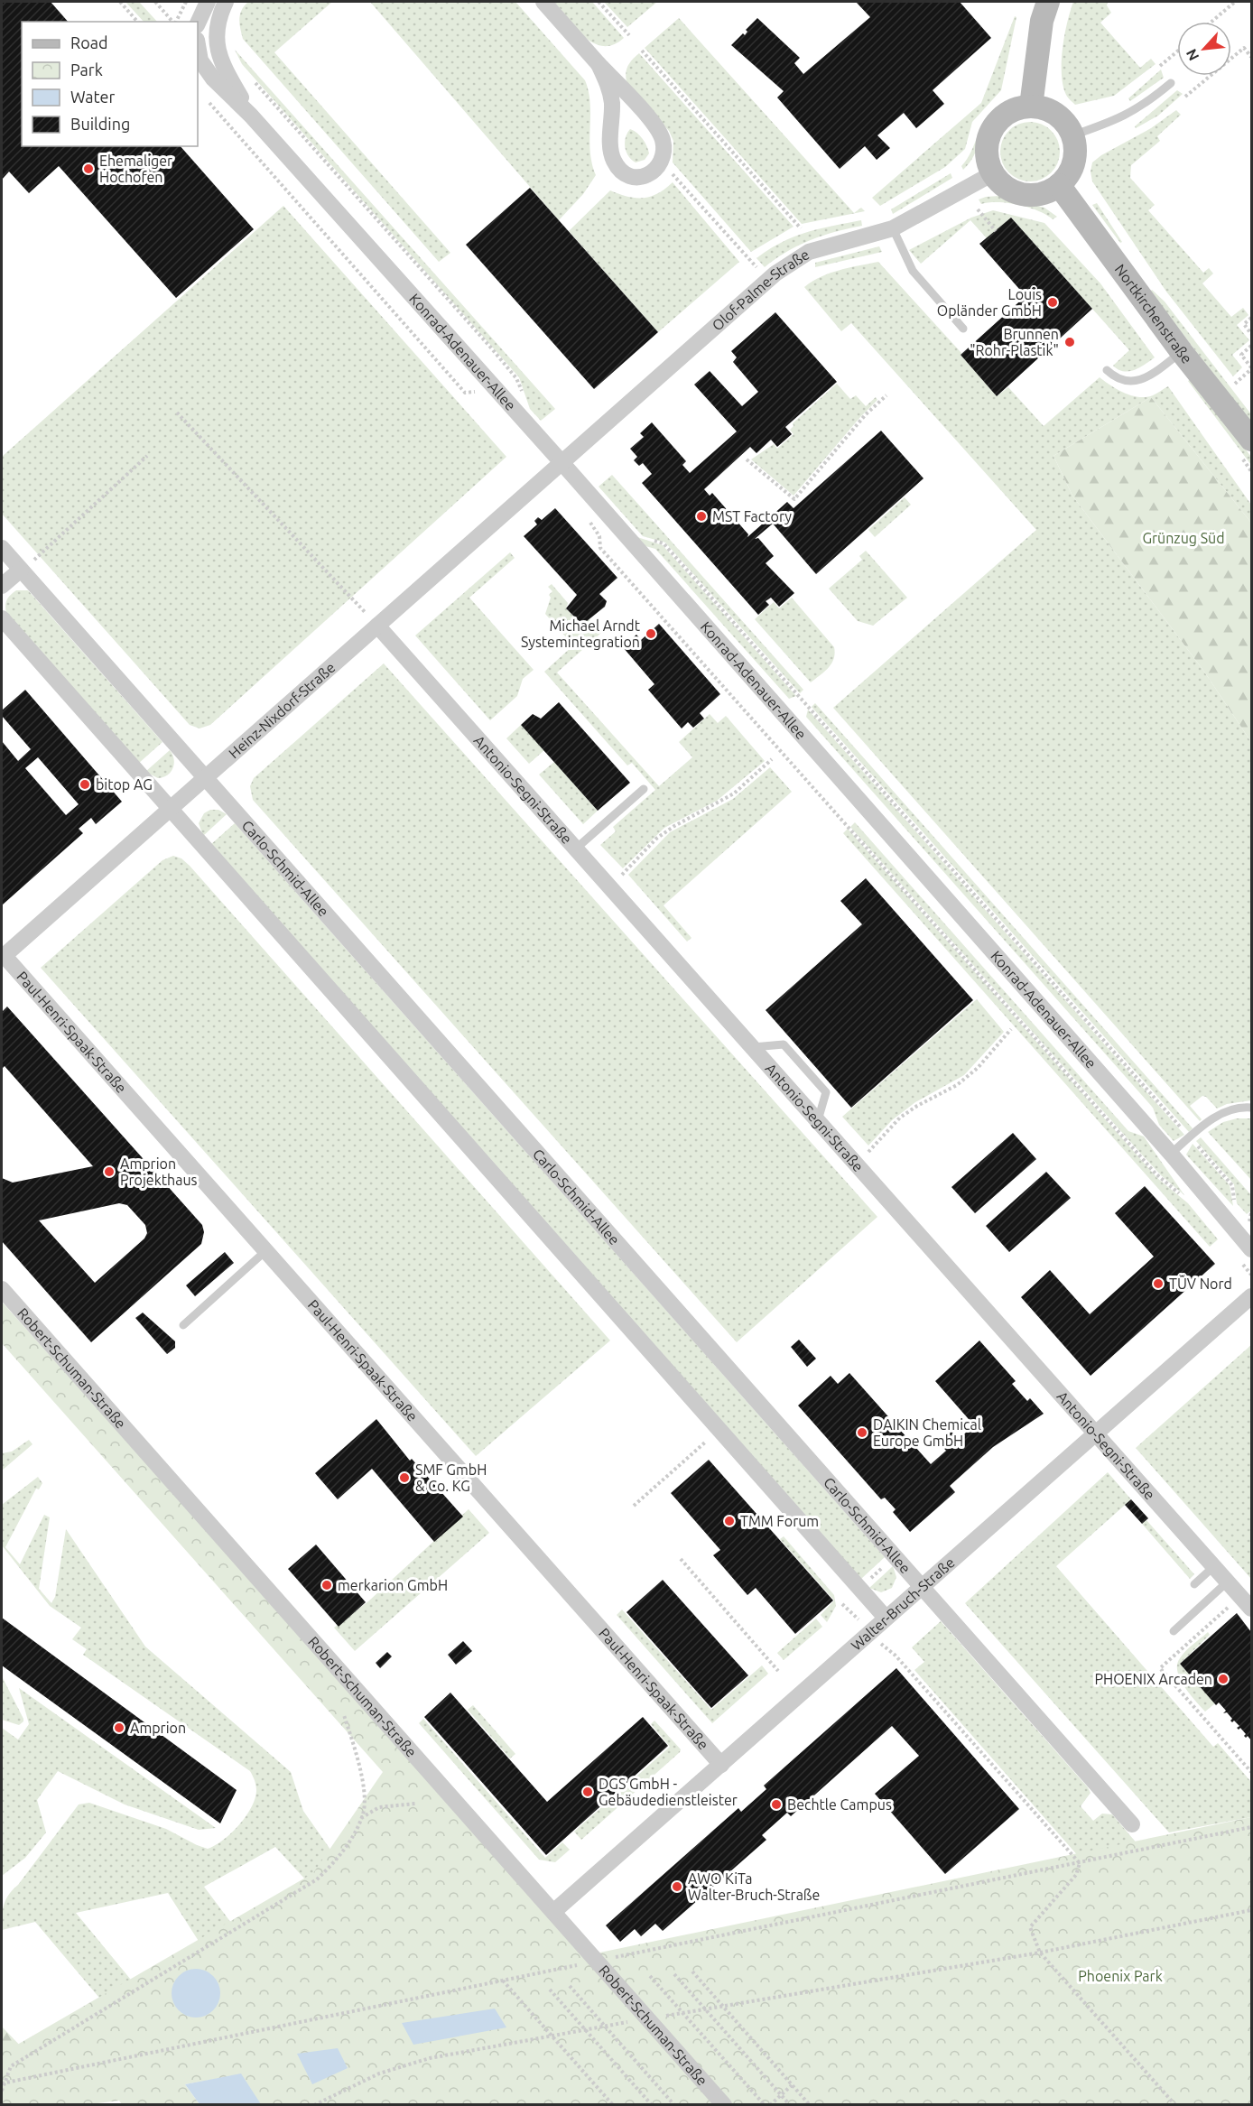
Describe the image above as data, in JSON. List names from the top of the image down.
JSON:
{
  "streets": {
    "main road": ["Nortkirchenstraße"],
    "street": [
      "Olof-Palme-Straße",
      "Konrad-Adenauer-Allee",
      "Heinz-Nixdorf-Straße",
      "Antonio-Segni-Straße",
      "Carlo-Schmid-Allee",
      "Paul-Henri-Spaak-Straße",
      "Robert-Schuman-Straße",
      "Walter-Bruch-Straße"
    ]
  },
  "crossings": [
    ["Olof-Palme-Straße", "Nortkirchenstraße"],
    ["Olof-Palme-Straße", "Konrad-Adenauer-Allee"],
    ["Olof-Palme-Straße", "Heinz-Nixdorf-Straße"],
    ["Konrad-Adenauer-Allee", "Heinz-Nixdorf-Straße"],
    ["Heinz-Nixdorf-Straße", "Antonio-Segni-Straße"],
    ["Heinz-Nixdorf-Straße", "Carlo-Schmid-Allee"],
    ["Heinz-Nixdorf-Straße", "Paul-Henri-Spaak-Straße"],
    ["Antonio-Segni-Straße", "Walter-Bruch-Straße"],
    ["Carlo-Schmid-Allee", "Walter-Bruch-Straße"],
    ["Paul-Henri-Spaak-Straße", "Walter-Bruch-Straße"],
    ["Robert-Schuman-Straße", "Walter-Bruch-Straße"]
  ],
  "parks": ["Grünzug Süd", "Phoenix Park"],
  "places": [
    "Ehemaliger Hochofen",
    "Louis Opländer GmbH",
    "Brunnen \"Rohr-Plastik\"",
    "MST Factory",
    "Michael Arndt Systemintegration",
    "bitop AG",
    "Amprion Projekthaus",
    "TÜV Nord",
    "DAIKIN Chemical Europe GmbH",
    "SMF GmbH & Co. KG",
    "TMM Forum",
    "merkarion GmbH",
    "PHOENIX Arcaden",
    "Amprion",
    "DGS GmbH - Gebäudedienstleister",
    "Bechtle Campus",
    "AWO KiTa Walter-Bruch-Straße"
  ],
  "legend": [
    "Road",
    "Park",
    "Water",
    "Building"
  ],
  "north": "bottom left"
}
